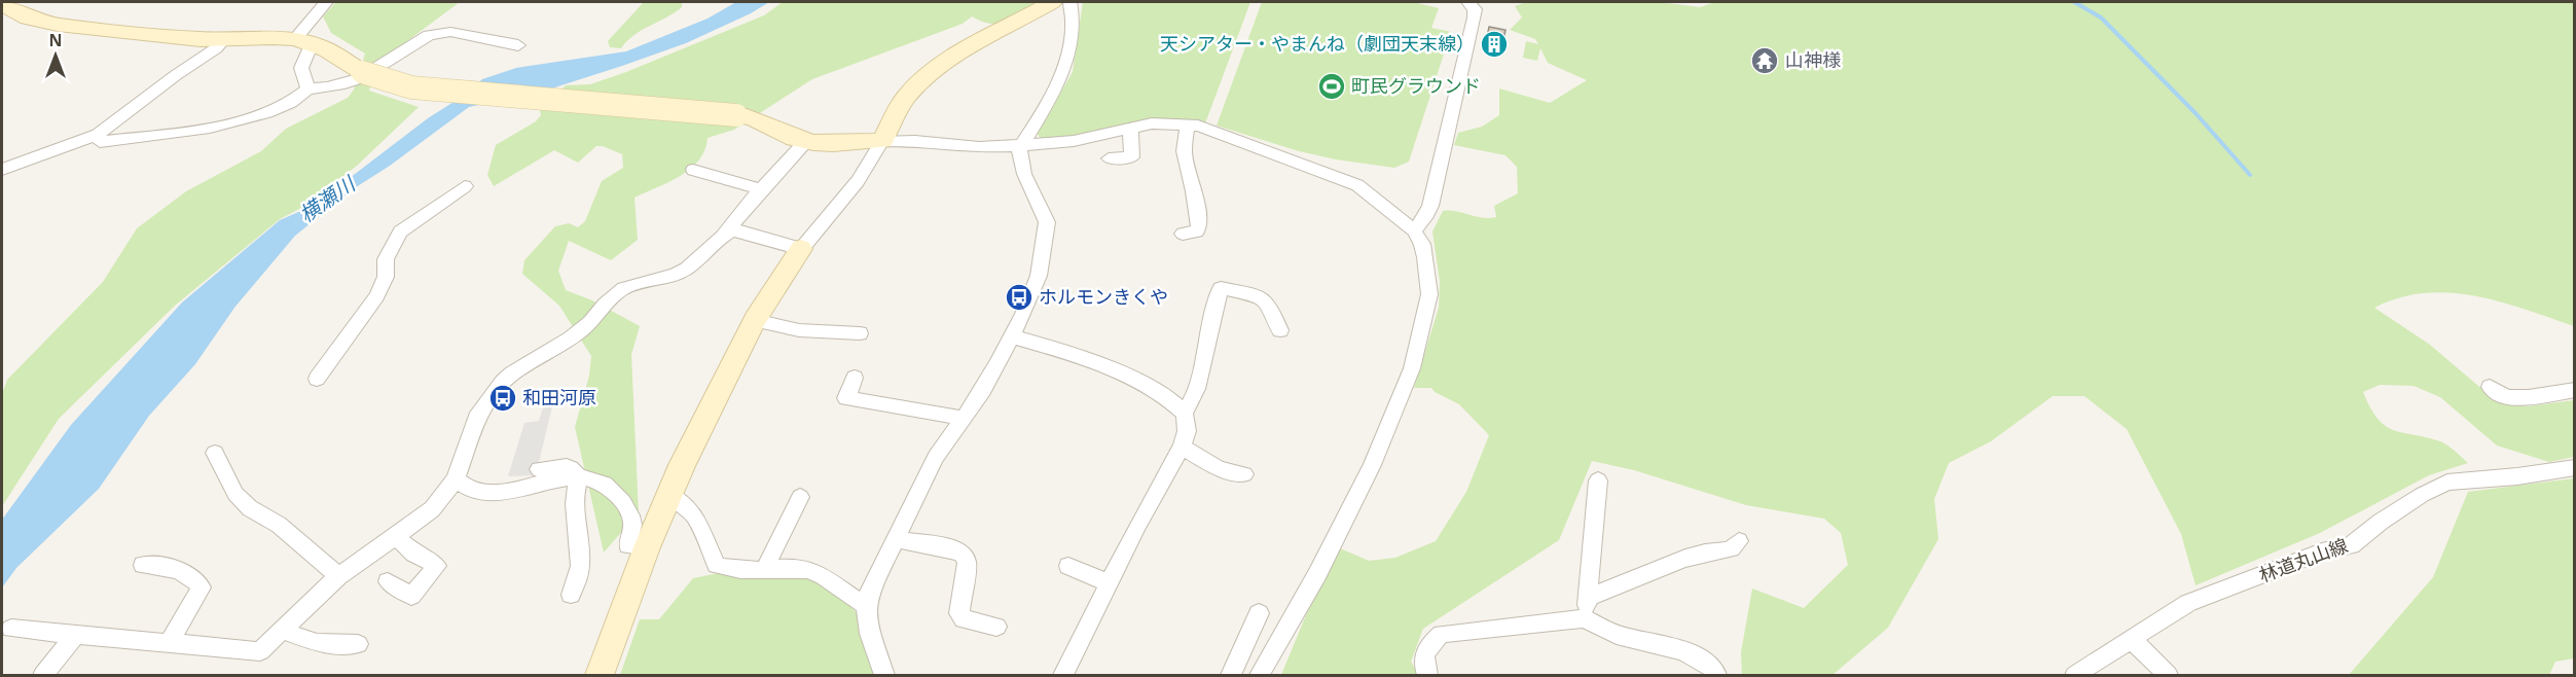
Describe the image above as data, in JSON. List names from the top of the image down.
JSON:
{
  "streets": {
    "street": ["林道丸山線"]
  },
  "water": ["横瀬川"],
  "places": {
    "building": ["天シアター・やまんね（劇団天末線）"],
    "temple": ["山神様"],
    "sports": ["町民グラウンド"],
    "bus stop": ["ホルモンきくや", "和田河原"]
  },
  "north": "top"
}
